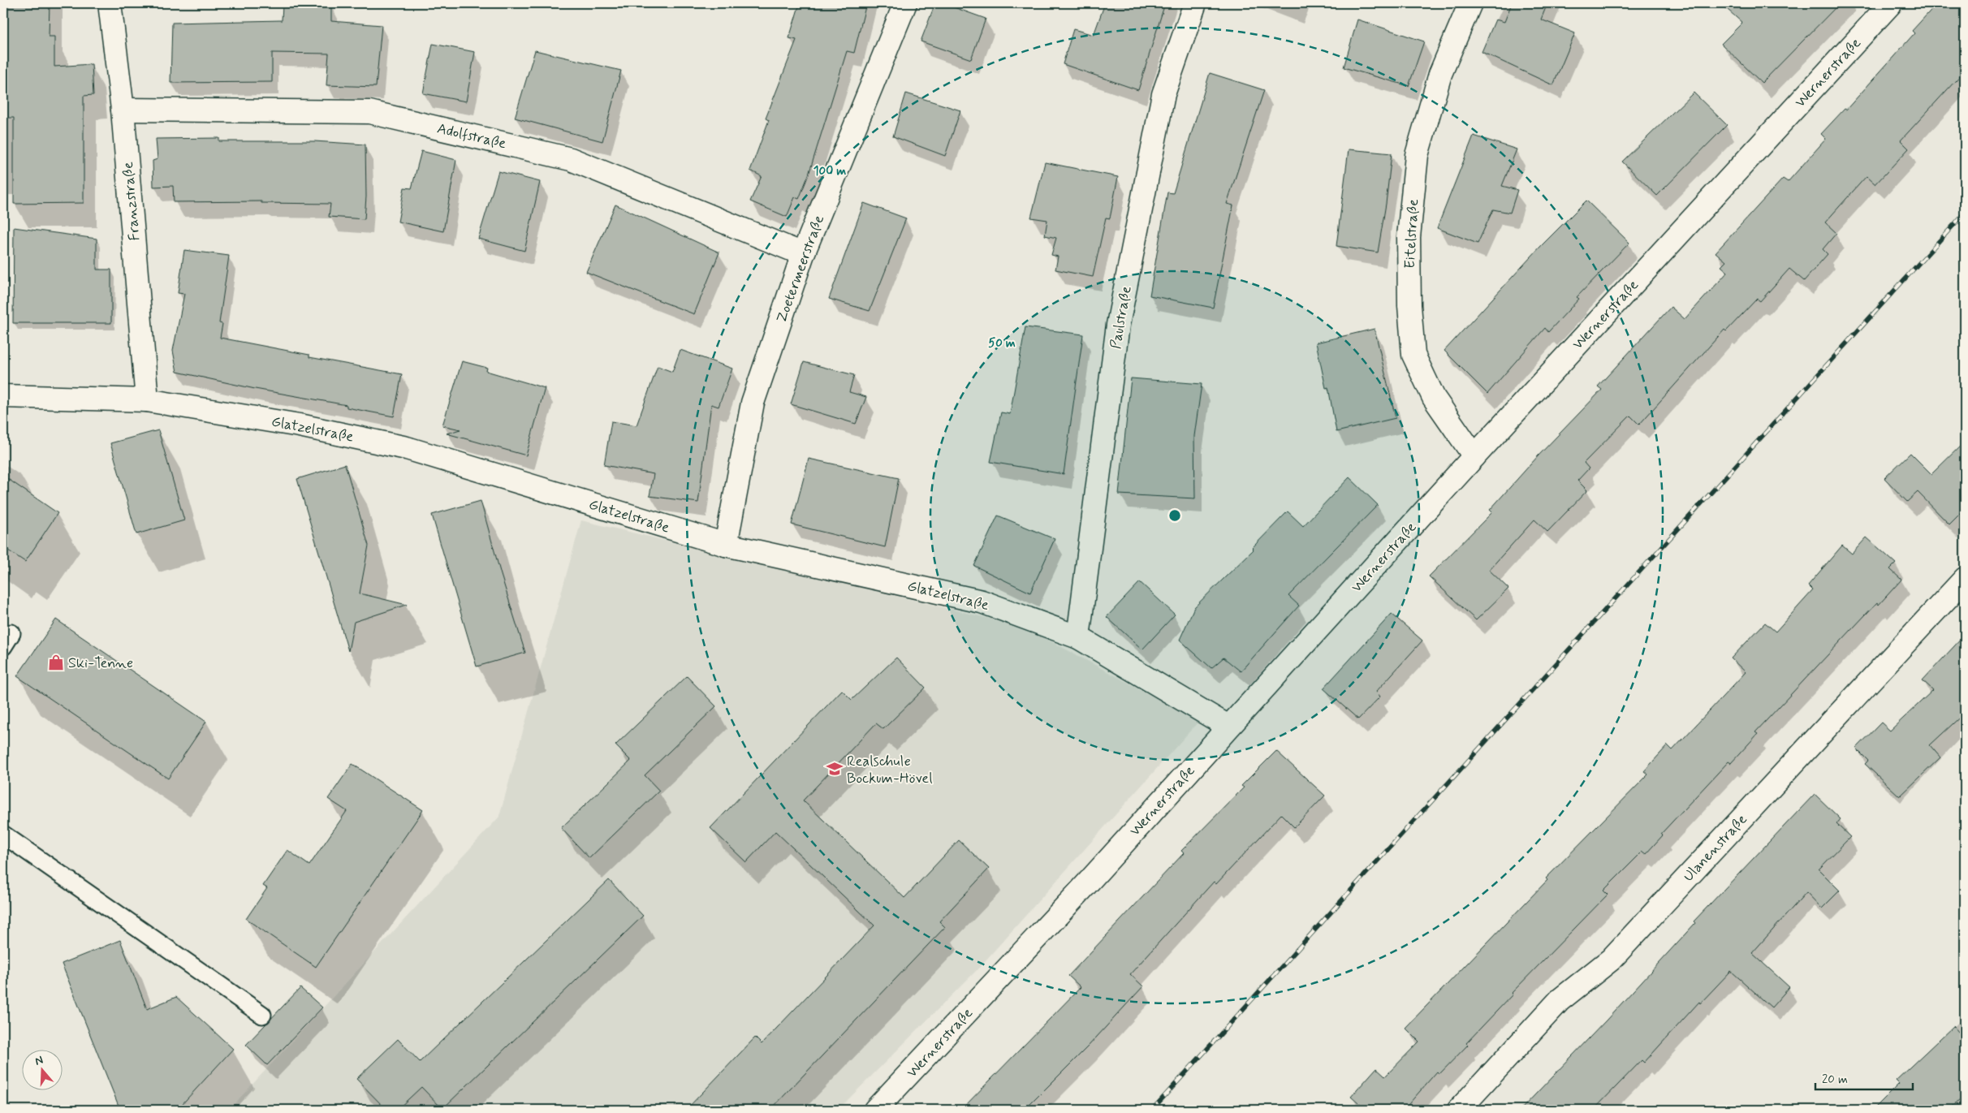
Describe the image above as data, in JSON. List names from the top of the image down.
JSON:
{
  "streets": {
    "street": [
      "Wernerstraße",
      "Adolfstraße",
      "Franzstraße",
      "Eitelstraße",
      "Zoetermeerstraße",
      "Paulstraße",
      "Glatzelstraße",
      "Ulanenstraße"
    ]
  },
  "crossings": [
    ["Wernerstraße", "Eitelstraße"],
    ["Wernerstraße", "Glatzelstraße"],
    ["Adolfstraße", "Franzstraße"],
    ["Adolfstraße", "Zoetermeerstraße"],
    ["Franzstraße", "Glatzelstraße"],
    ["Zoetermeerstraße", "Glatzelstraße"],
    ["Paulstraße", "Glatzelstraße"]
  ],
  "places": {
    "shop": ["Ski-Tenne"],
    "school or university": ["Realschule Bockum-Hövel"]
  },
  "scale_bar": "20 m",
  "north": "top",
  "rings": ["100 m", "50 m"]
}
